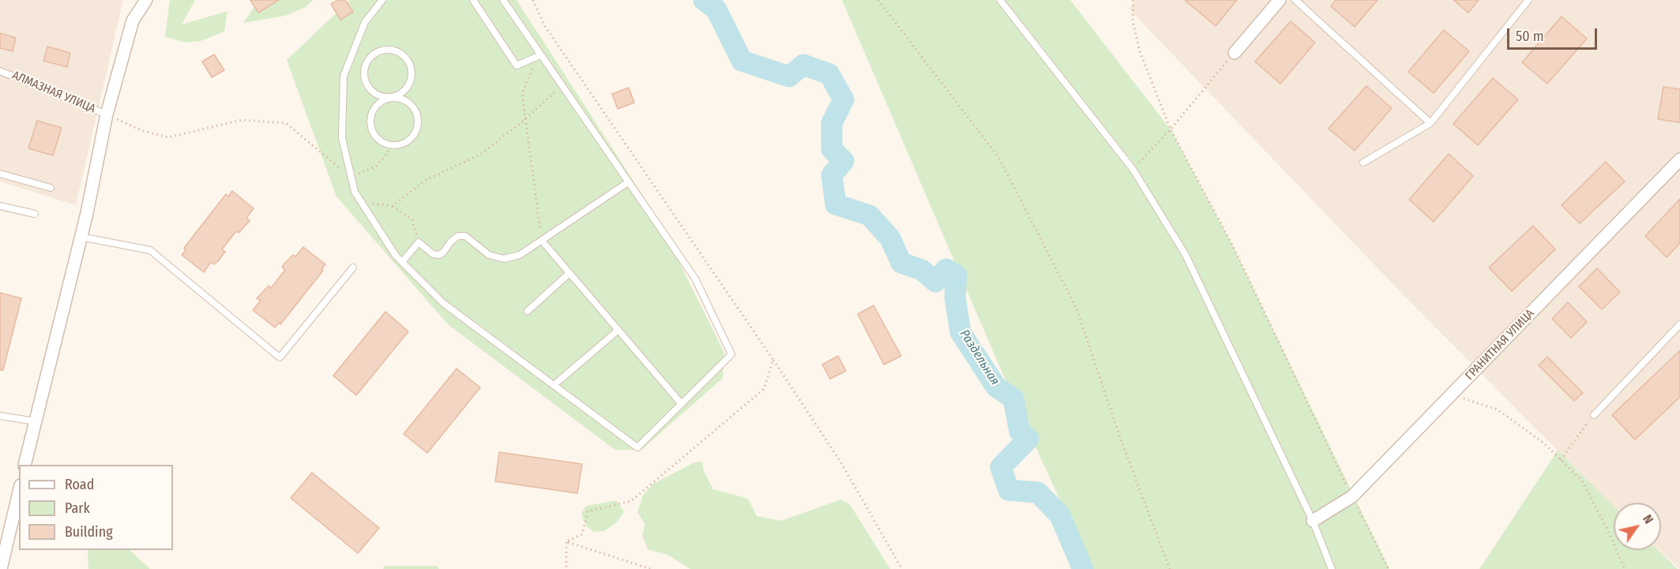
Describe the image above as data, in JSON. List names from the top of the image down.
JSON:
{
  "streets": {
    "street": ["ГРАНИТНАЯ УЛИЦА"],
    "lane": ["АЛМАЗНАЯ УЛИЦА"]
  },
  "water": ["Раздельная"],
  "legend": ["Road", "Park", "Building"],
  "scale_bar": "50 m",
  "north": "top right"
}
